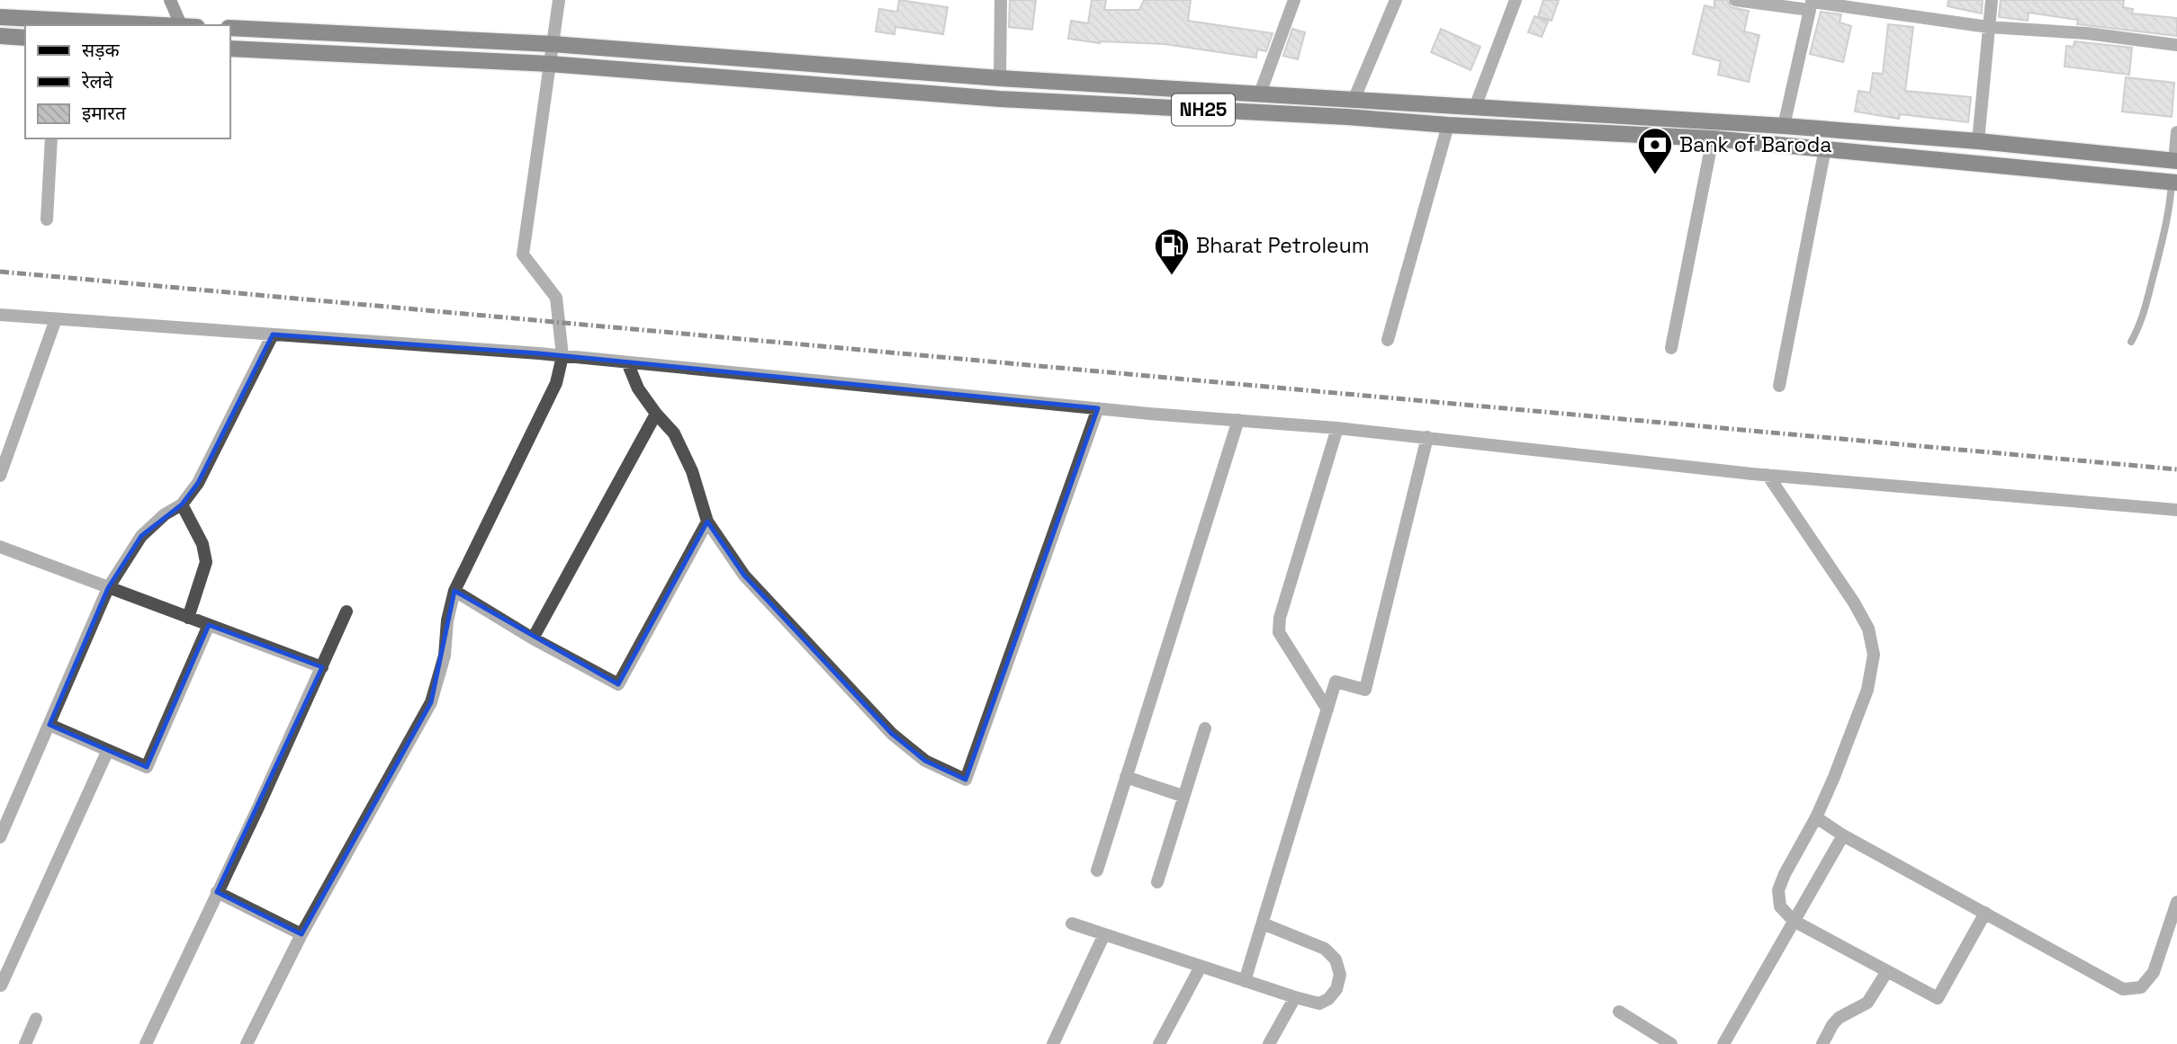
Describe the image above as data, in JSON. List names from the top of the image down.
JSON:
{
  "streets": {
    "main road": ["NH25"]
  },
  "places": {
    "bank": ["Bank of Baroda"],
    "fuel station": ["Bharat Petroleum"]
  },
  "legend": ["सड़क", "रेलवे", "इमारत"]
}
